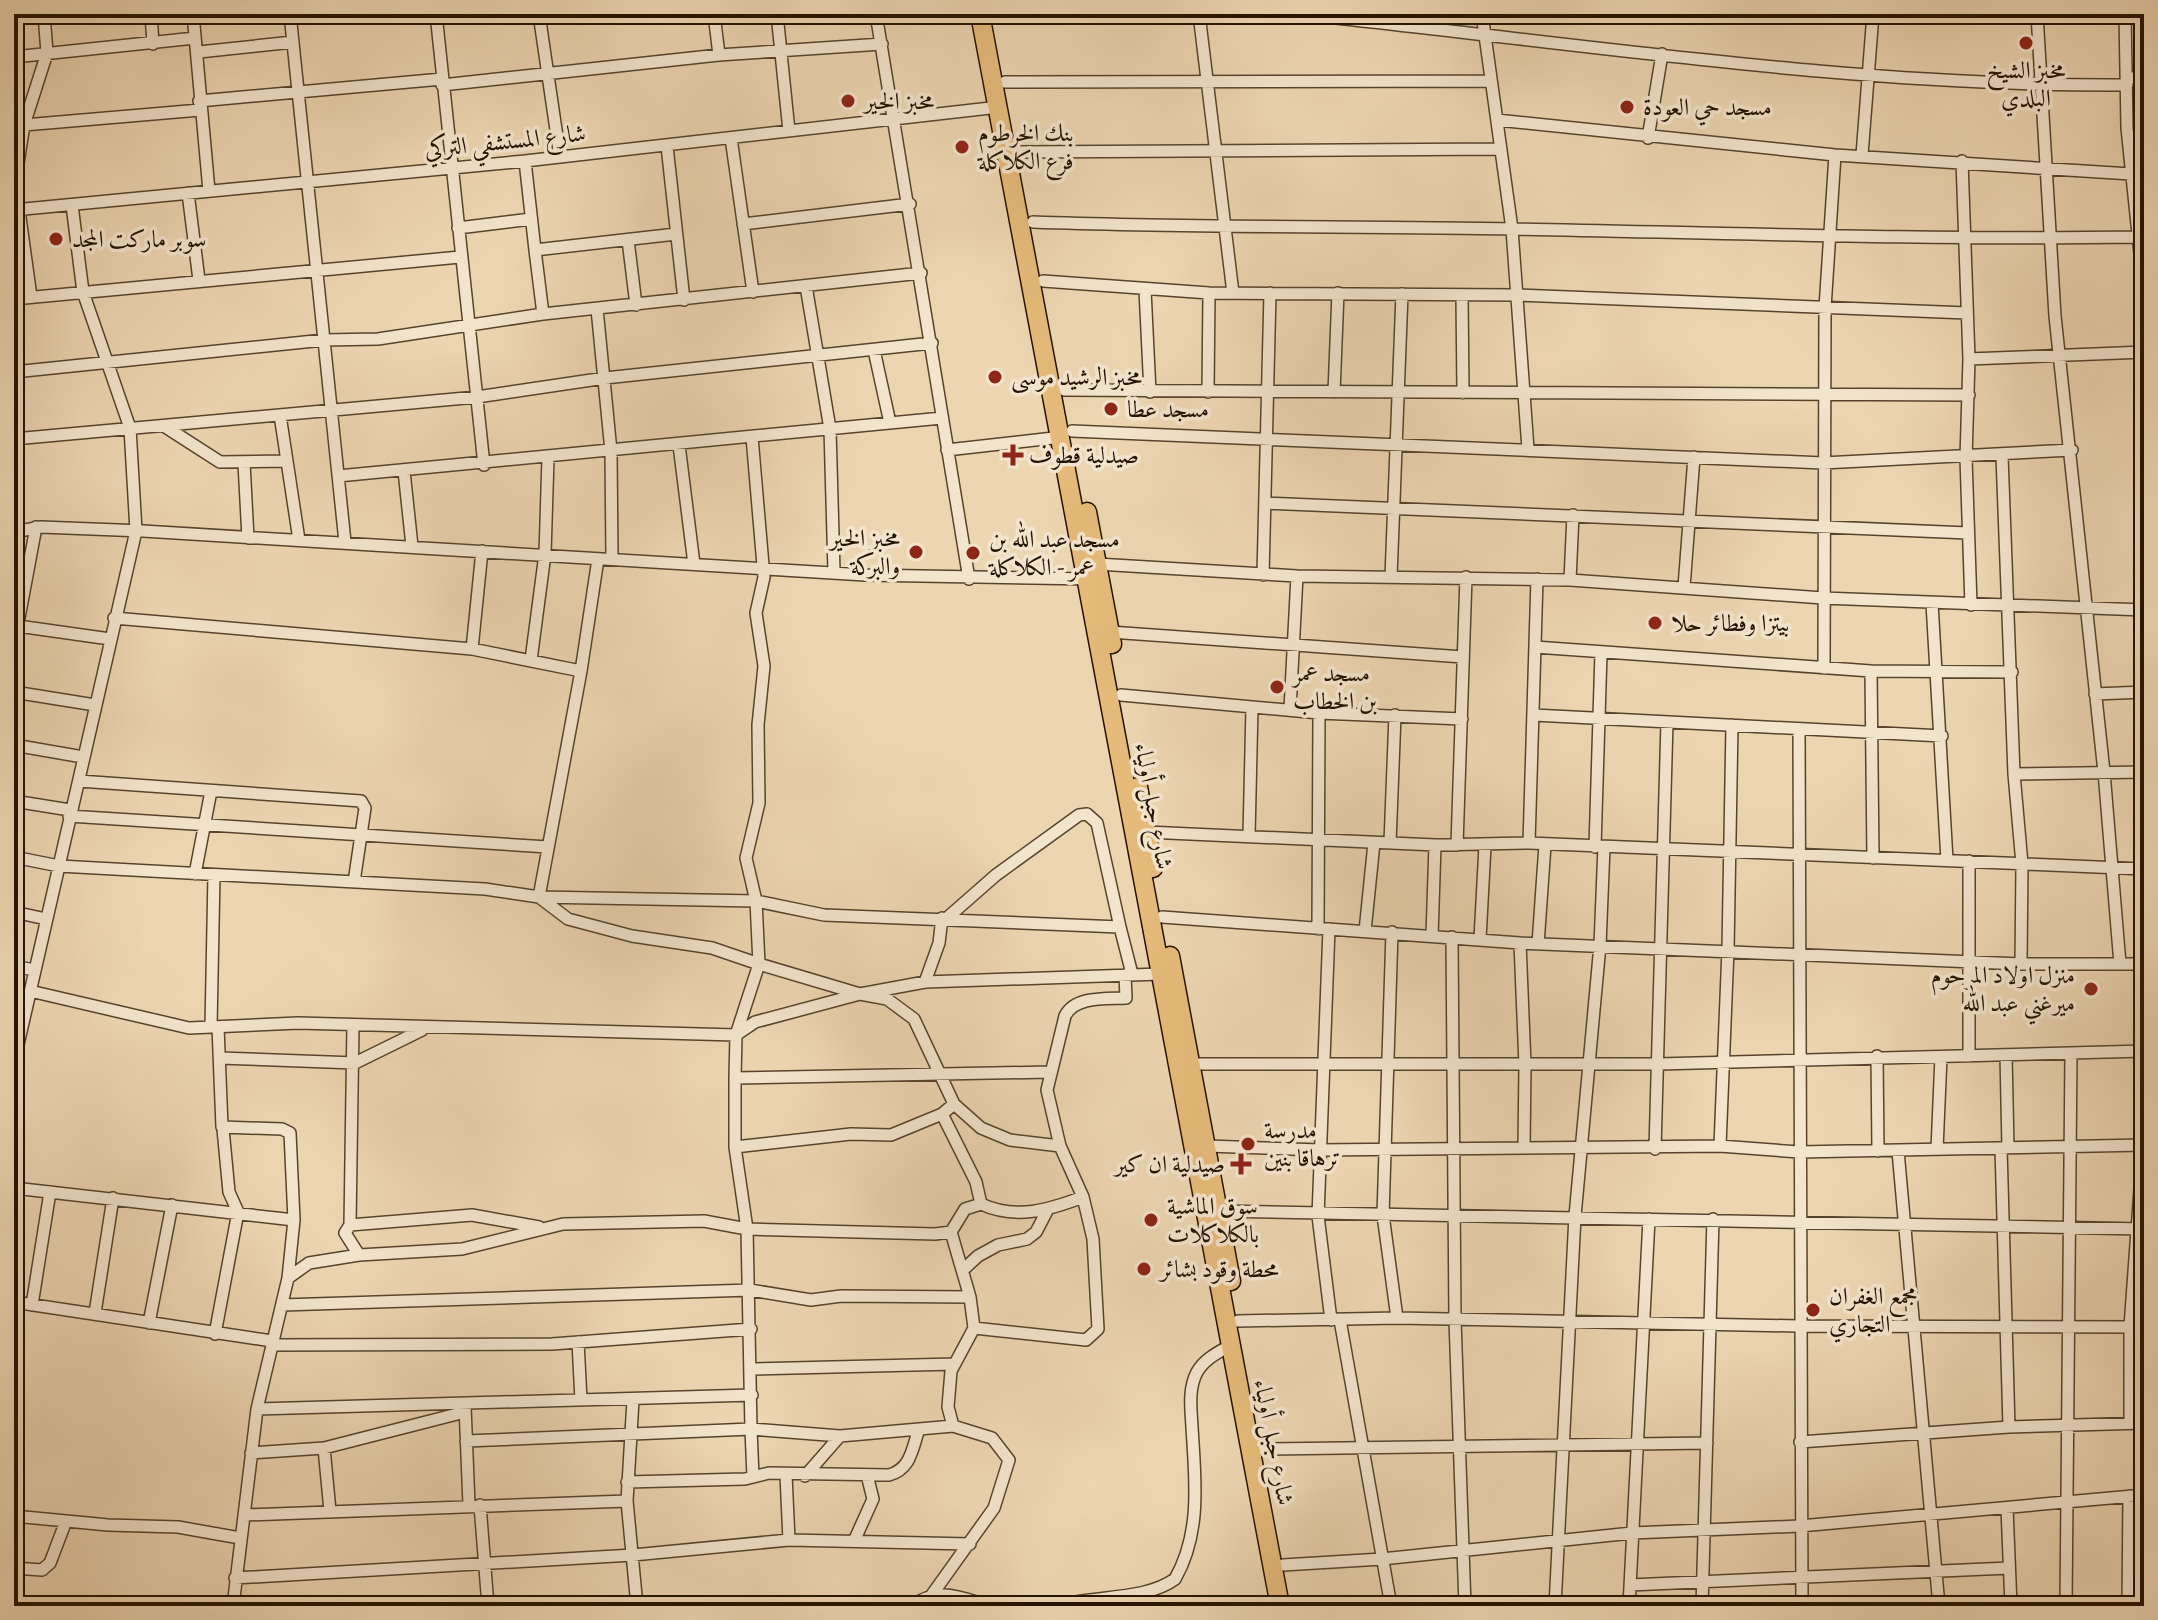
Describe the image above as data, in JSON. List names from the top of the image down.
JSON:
{
  "streets": {
    "main road": ["شارع جبل أولياء"],
    "street": ["شارع المستشفي التركي"]
  },
  "crossings": [
    ["شارع المستشفي التركي", "شارع جبل أولياء"]
  ],
  "places": {
    "other": [
      "مخبز الشيخ البلدي",
      "مخبز الخير",
      "مسجد حي العودة",
      "بنك الخرطوم فرع الكلاكلة",
      "سوبر ماركت المجد",
      "مخبز الرشيد موسى",
      "مسجد عطا",
      "مخبز الخير والبركة",
      "مسجد عبد الله بن عمر - الكلاكلة",
      "بيتزا وفطائر حلا",
      "مسجد عمر بن الخطاب",
      "منزل اولاد المرحوم ميرغني عبد الله",
      "مدرسة ترهاقا بنين",
      "سوق الماشية بالكلاكلات",
      "محطة وقود بشائر",
      "مجمع الغفران التجاري"
    ],
    "health": ["صيدلية قطوف", "صيدلية ان كير"]
  }
}
